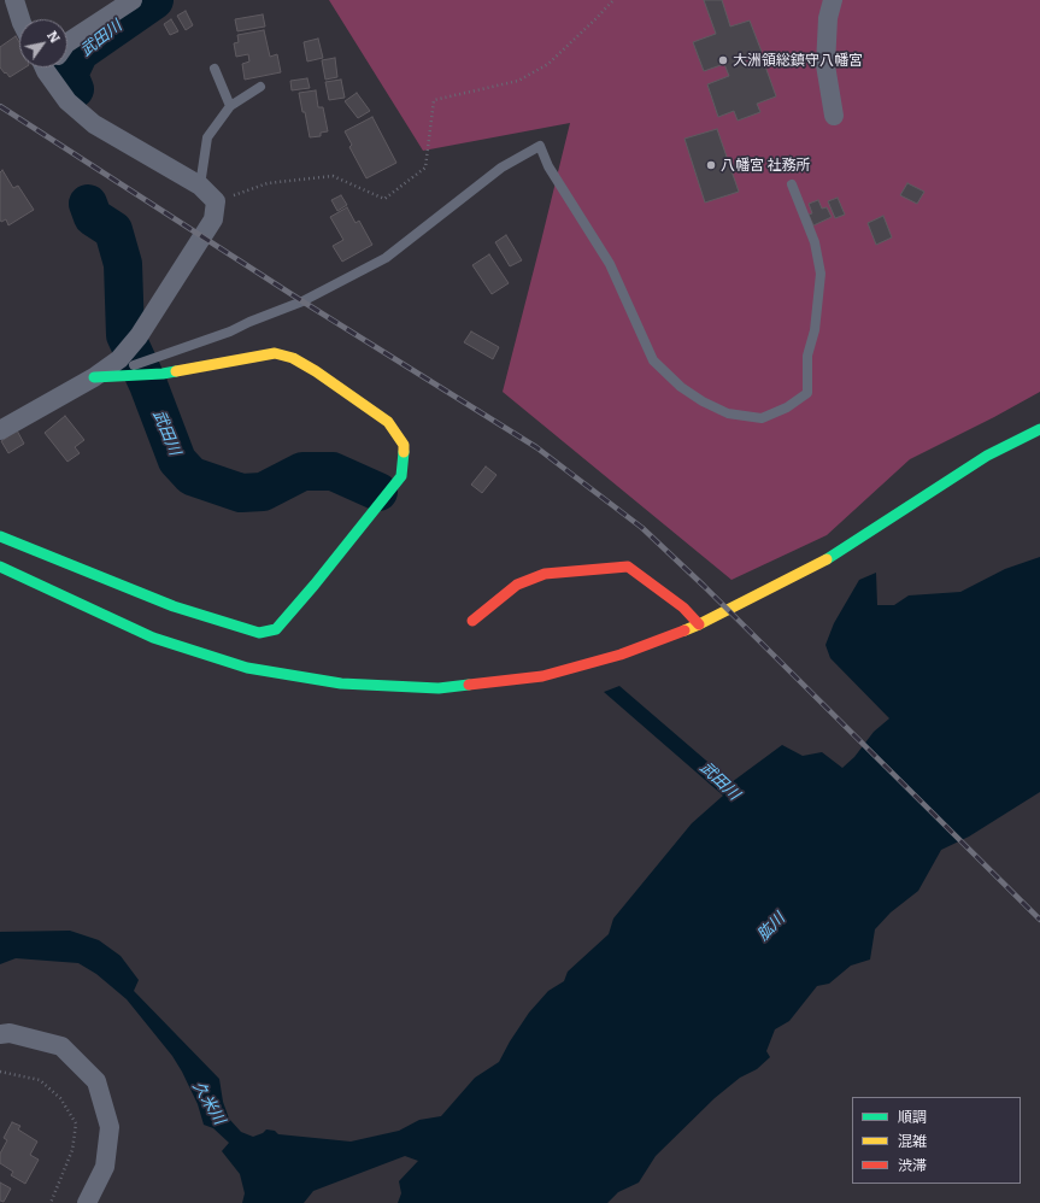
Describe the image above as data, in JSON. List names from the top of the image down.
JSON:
{
  "water": ["武田川", "肱川", "久米川"],
  "places": ["大洲領総鎮守八幡宮", "八幡宮 社務所"],
  "legend": ["順調", "混雑", "渋滞"],
  "north": "top right"
}
